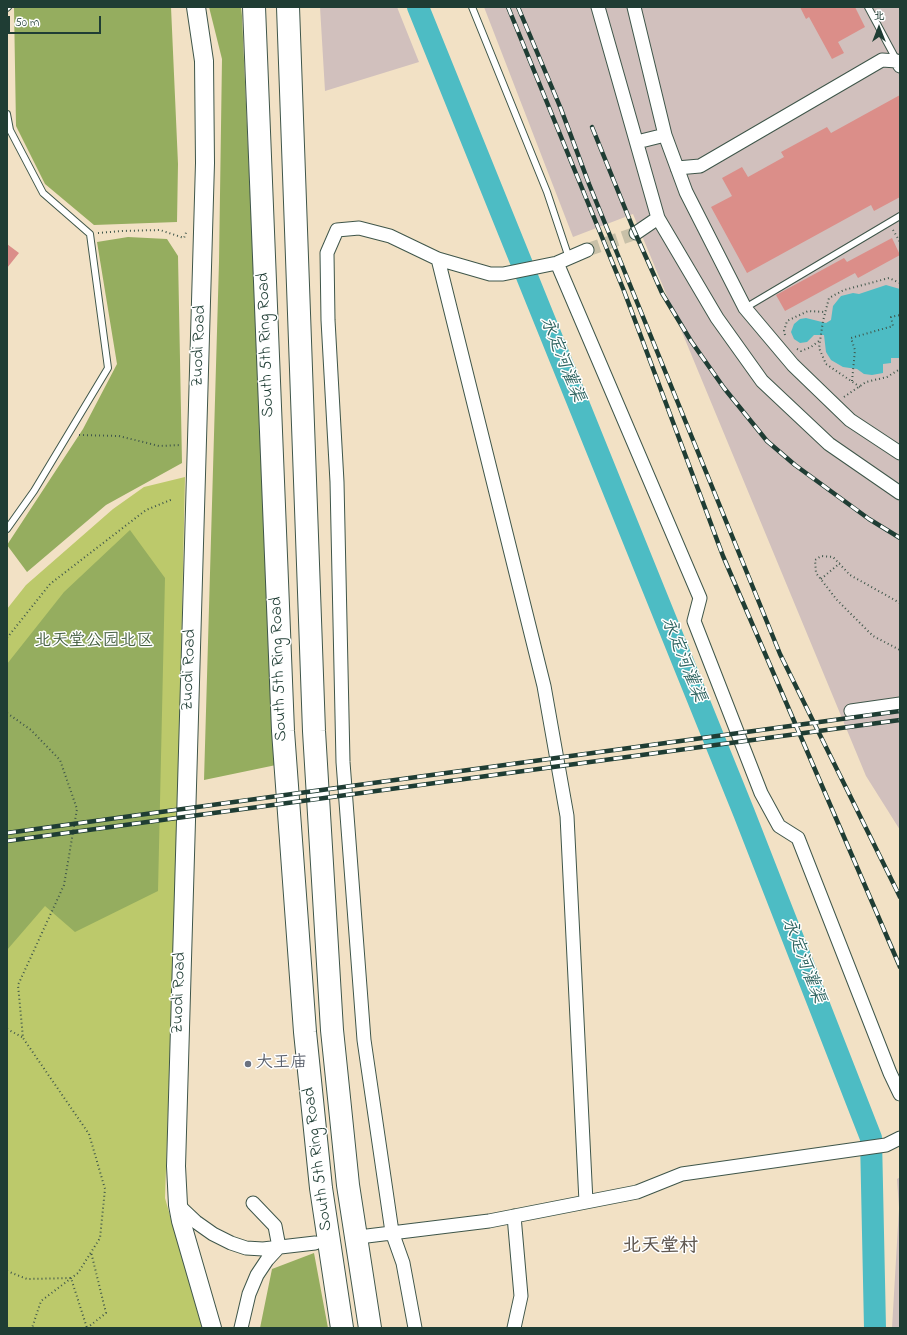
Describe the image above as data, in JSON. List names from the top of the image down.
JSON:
{
  "streets": {
    "highway": ["South 5th Ring Road"],
    "main road": ["Zuodi Road"]
  },
  "districts": ["北天堂村"],
  "water": ["永定河灌渠"],
  "parks": ["北天堂公园北区"],
  "places": ["大王庙"],
  "scale_bar": "50 m",
  "north": "top"
}
